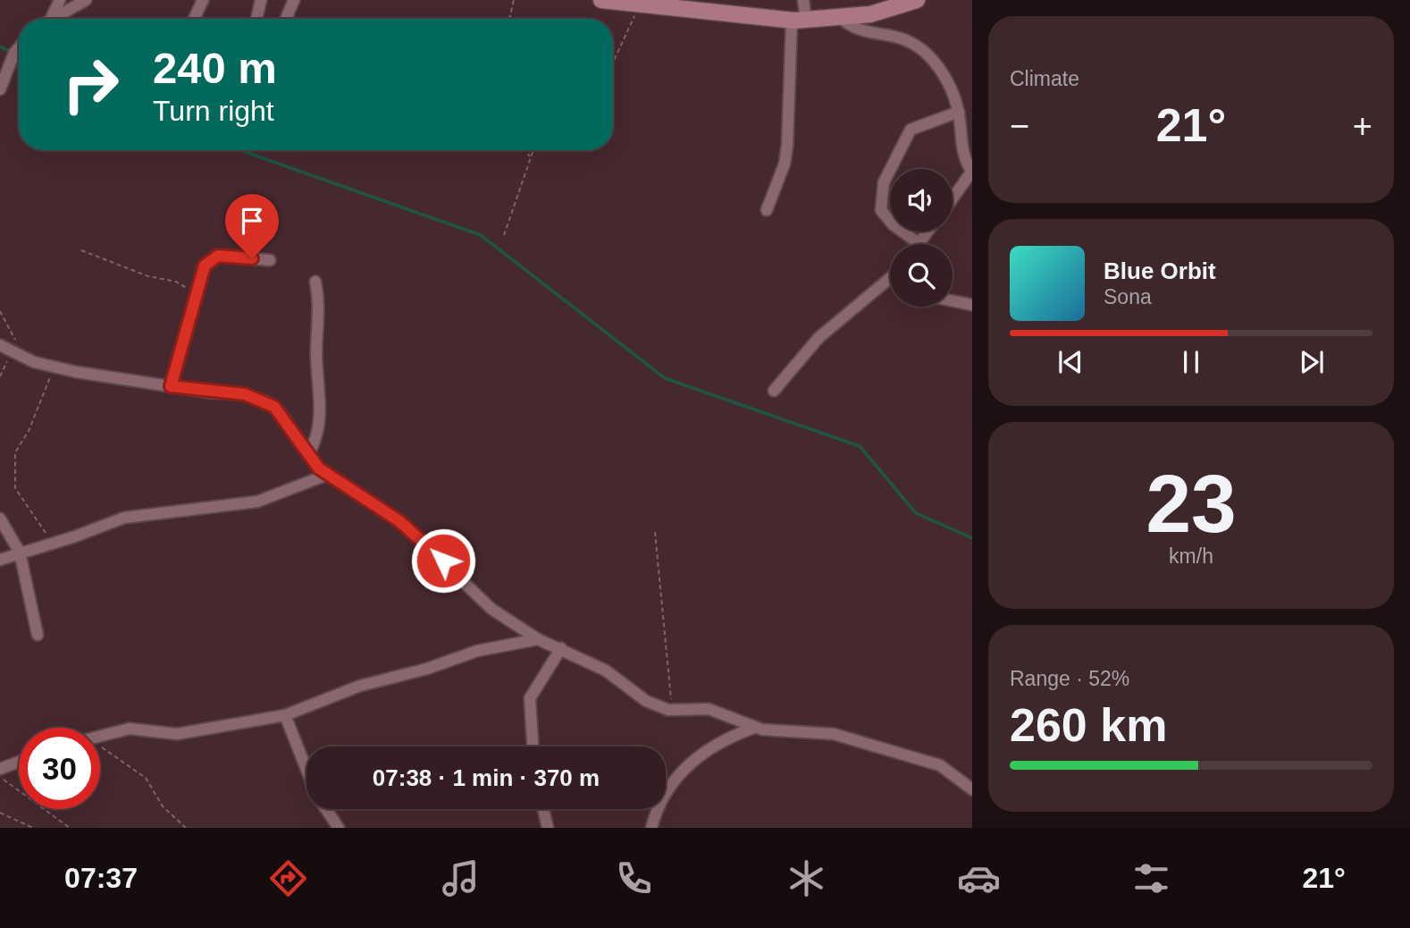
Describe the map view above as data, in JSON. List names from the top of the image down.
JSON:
{
  "page": {
    "tile": [
      "Climate",
      ["23", "km/h"],
      ["Range · 52%", "260 km"]
    ],
    "turn": ["240 m", "Turn right"],
    "heat": ["−", "21°", "+"],
    "song": ["Blue Orbit", "Sona"],
    "limit": "30",
    "trip": "07:38 · 1 min · 370 m",
    "tabs": ["07:37", "21°"]
  }
}
